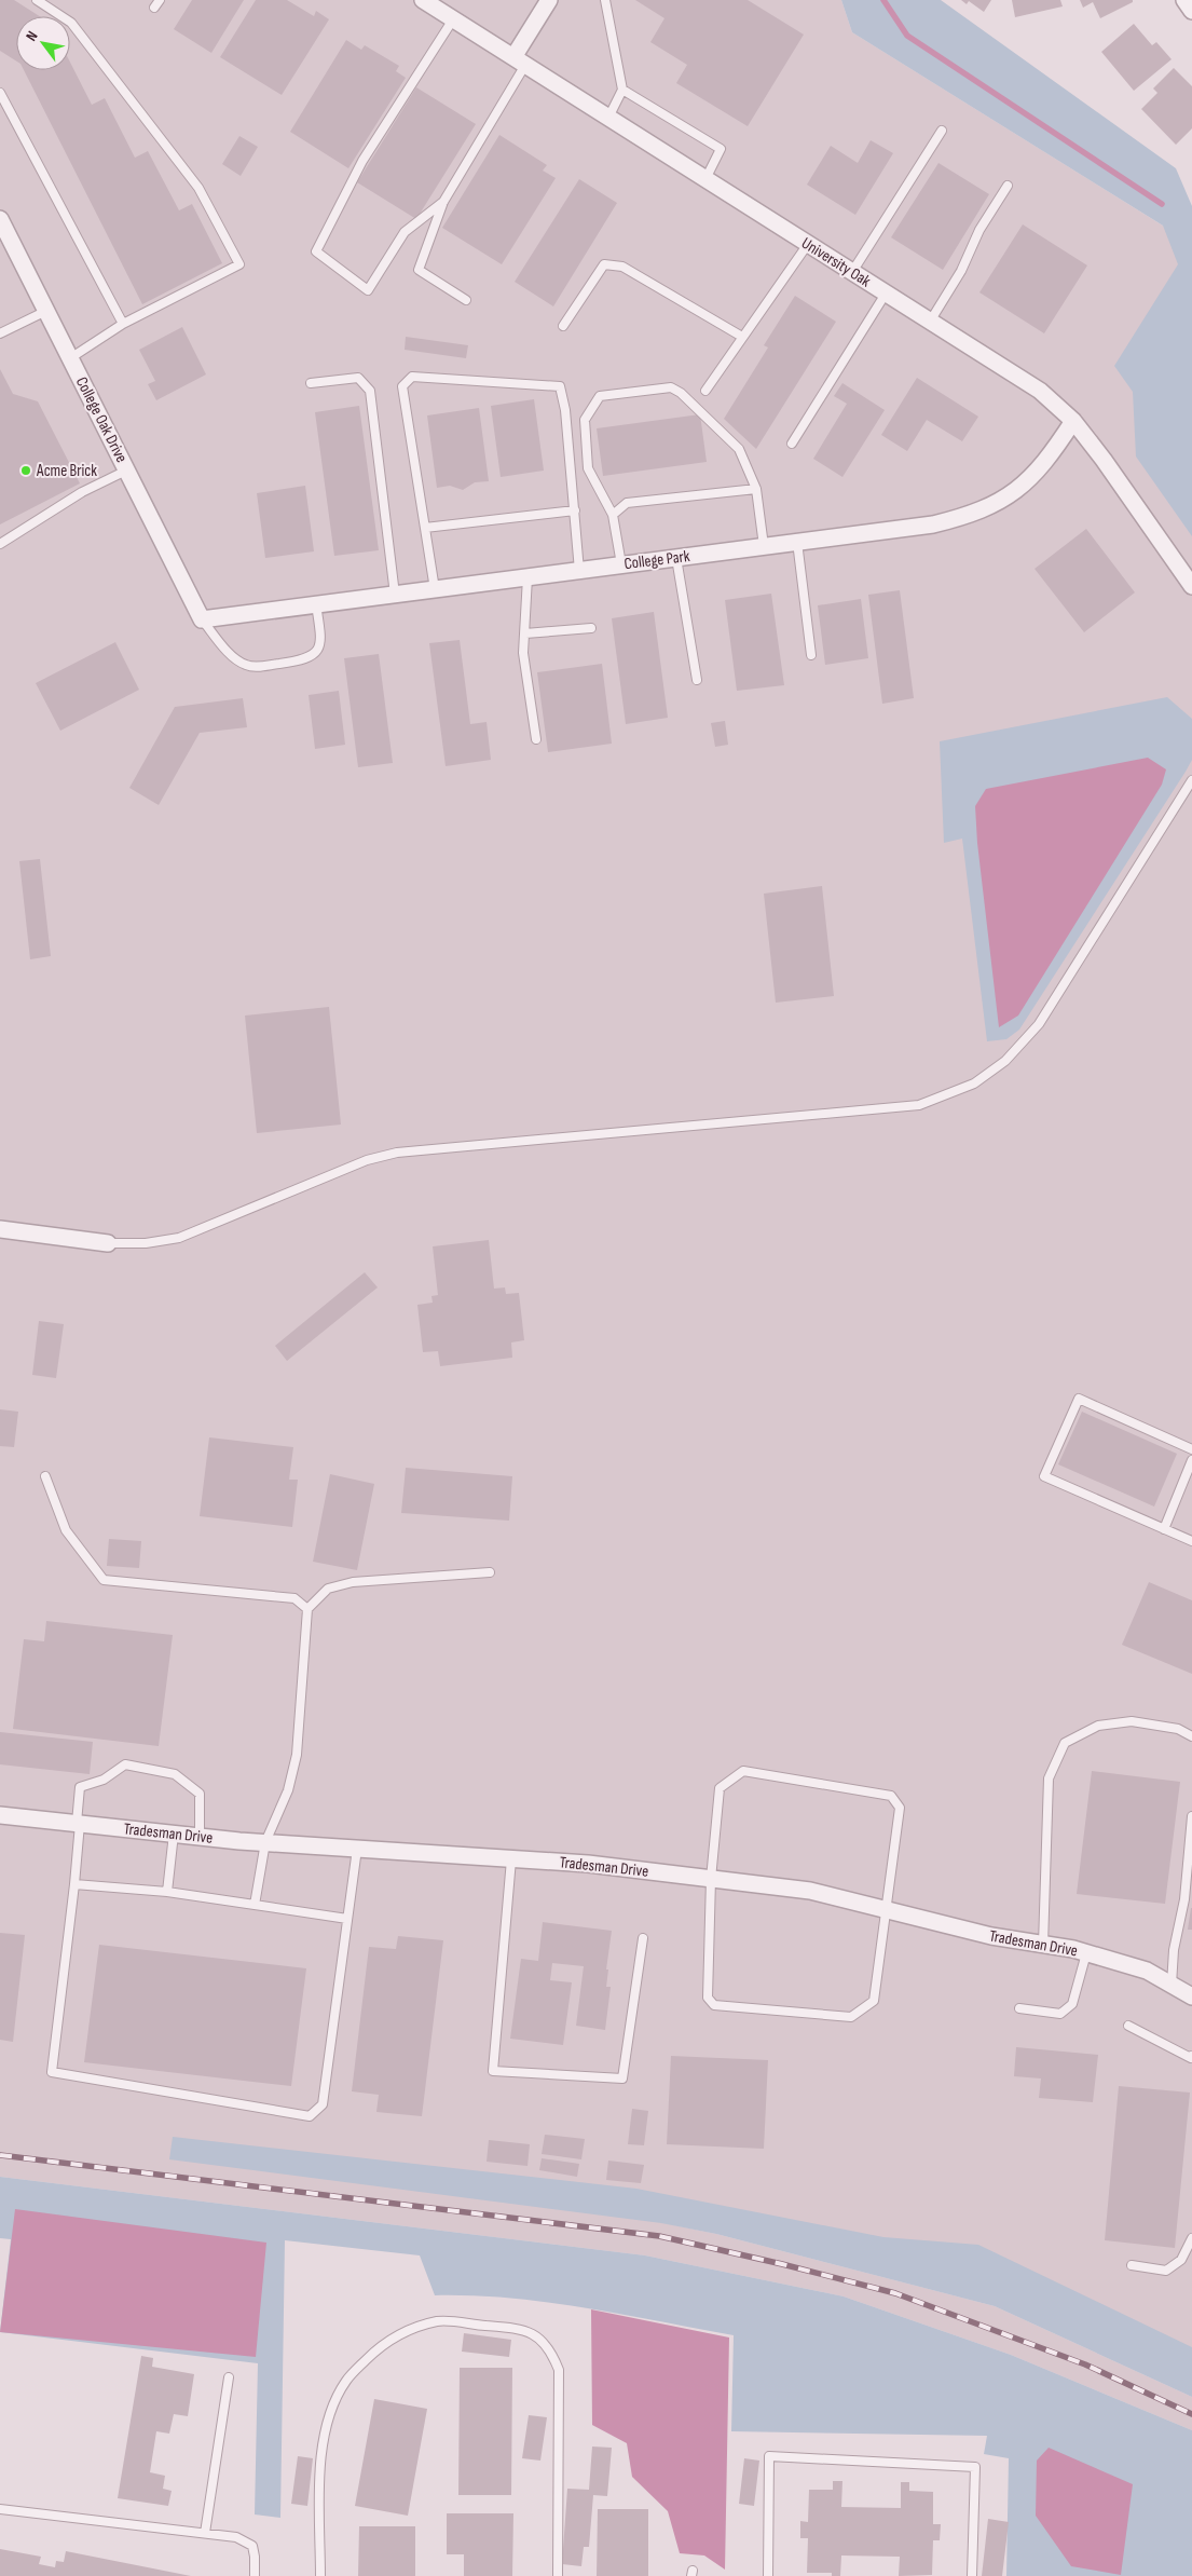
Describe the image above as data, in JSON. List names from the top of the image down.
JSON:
{
  "streets": {
    "street": [
      "University Oak",
      "College Oak Drive",
      "College Park",
      "Tradesman Drive"
    ]
  },
  "crossings": [
    ["University Oak", "College Park"],
    ["College Oak Drive", "College Park"]
  ],
  "places": ["Acme Brick"],
  "north": "top left"
}
